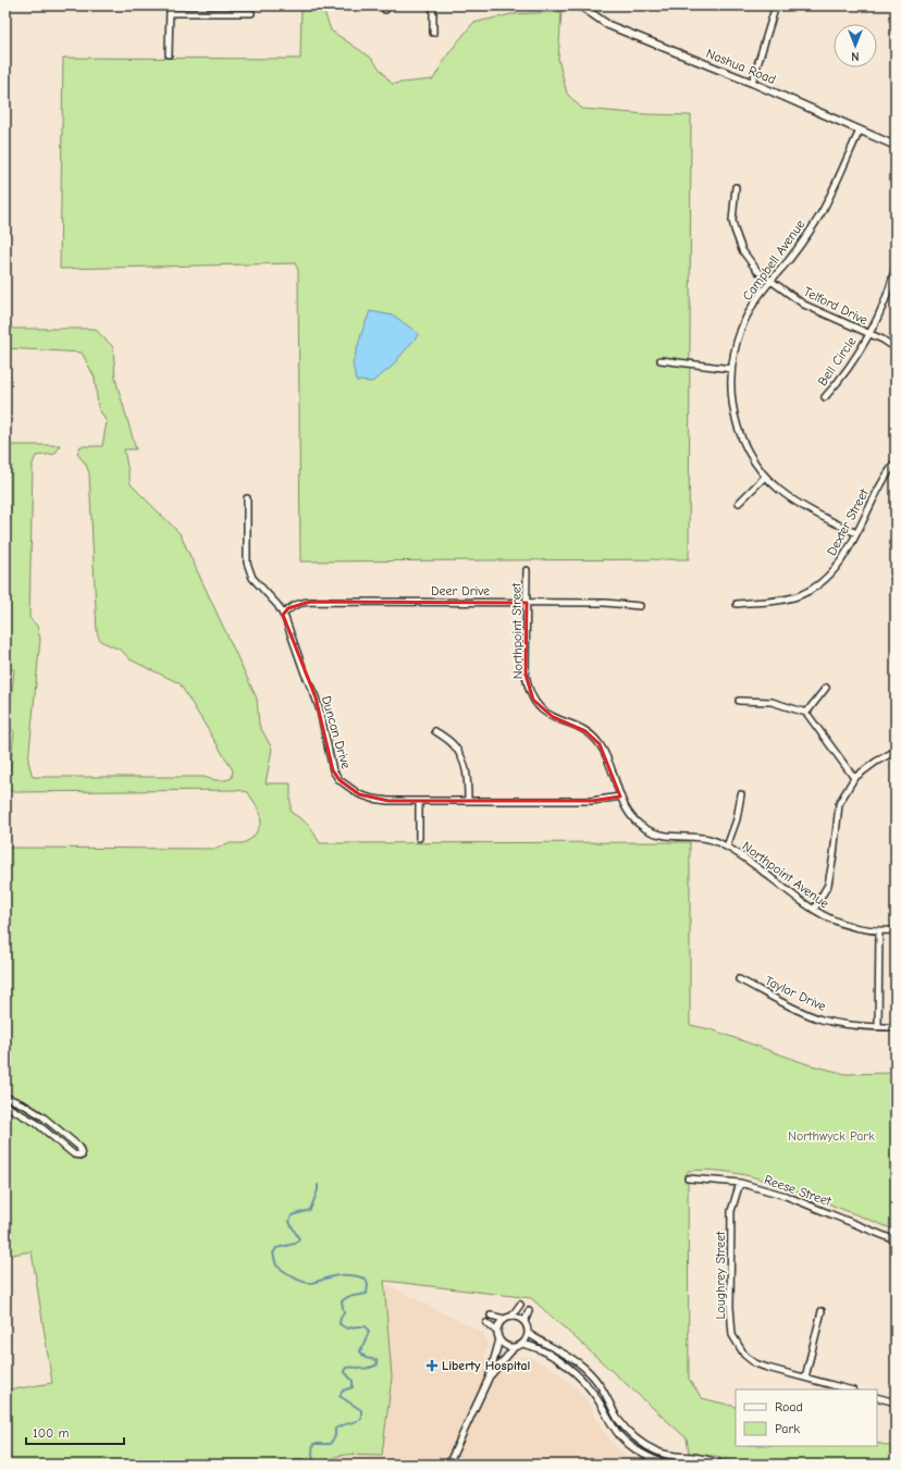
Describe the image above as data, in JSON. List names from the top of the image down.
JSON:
{
  "streets": {
    "street": [
      "Nashua Road",
      "Campbell Avenue",
      "Telford Drive",
      "Bell Circle",
      "Dexter Street",
      "Deer Drive",
      "Northpoint Street",
      "Duncan Drive",
      "Northpoint Avenue",
      "Taylor Drive",
      "Reese Street",
      "Loughrey Street"
    ]
  },
  "crossings": [
    ["Nashua Road", "Campbell Avenue"],
    ["Campbell Avenue", "Telford Drive"],
    ["Campbell Avenue", "Dexter Street"],
    ["Telford Drive", "Bell Circle"],
    ["Deer Drive", "Northpoint Street"],
    ["Deer Drive", "Duncan Drive"],
    ["Northpoint Street", "Duncan Drive"],
    ["Northpoint Street", "Northpoint Avenue"],
    ["Reese Street", "Loughrey Street"]
  ],
  "parks": ["Northwyck Park"],
  "places": {
    "health": ["Liberty Hospital"]
  },
  "legend": ["Road", "Park"],
  "scale_bar": "100 m",
  "north": "bottom"
}
